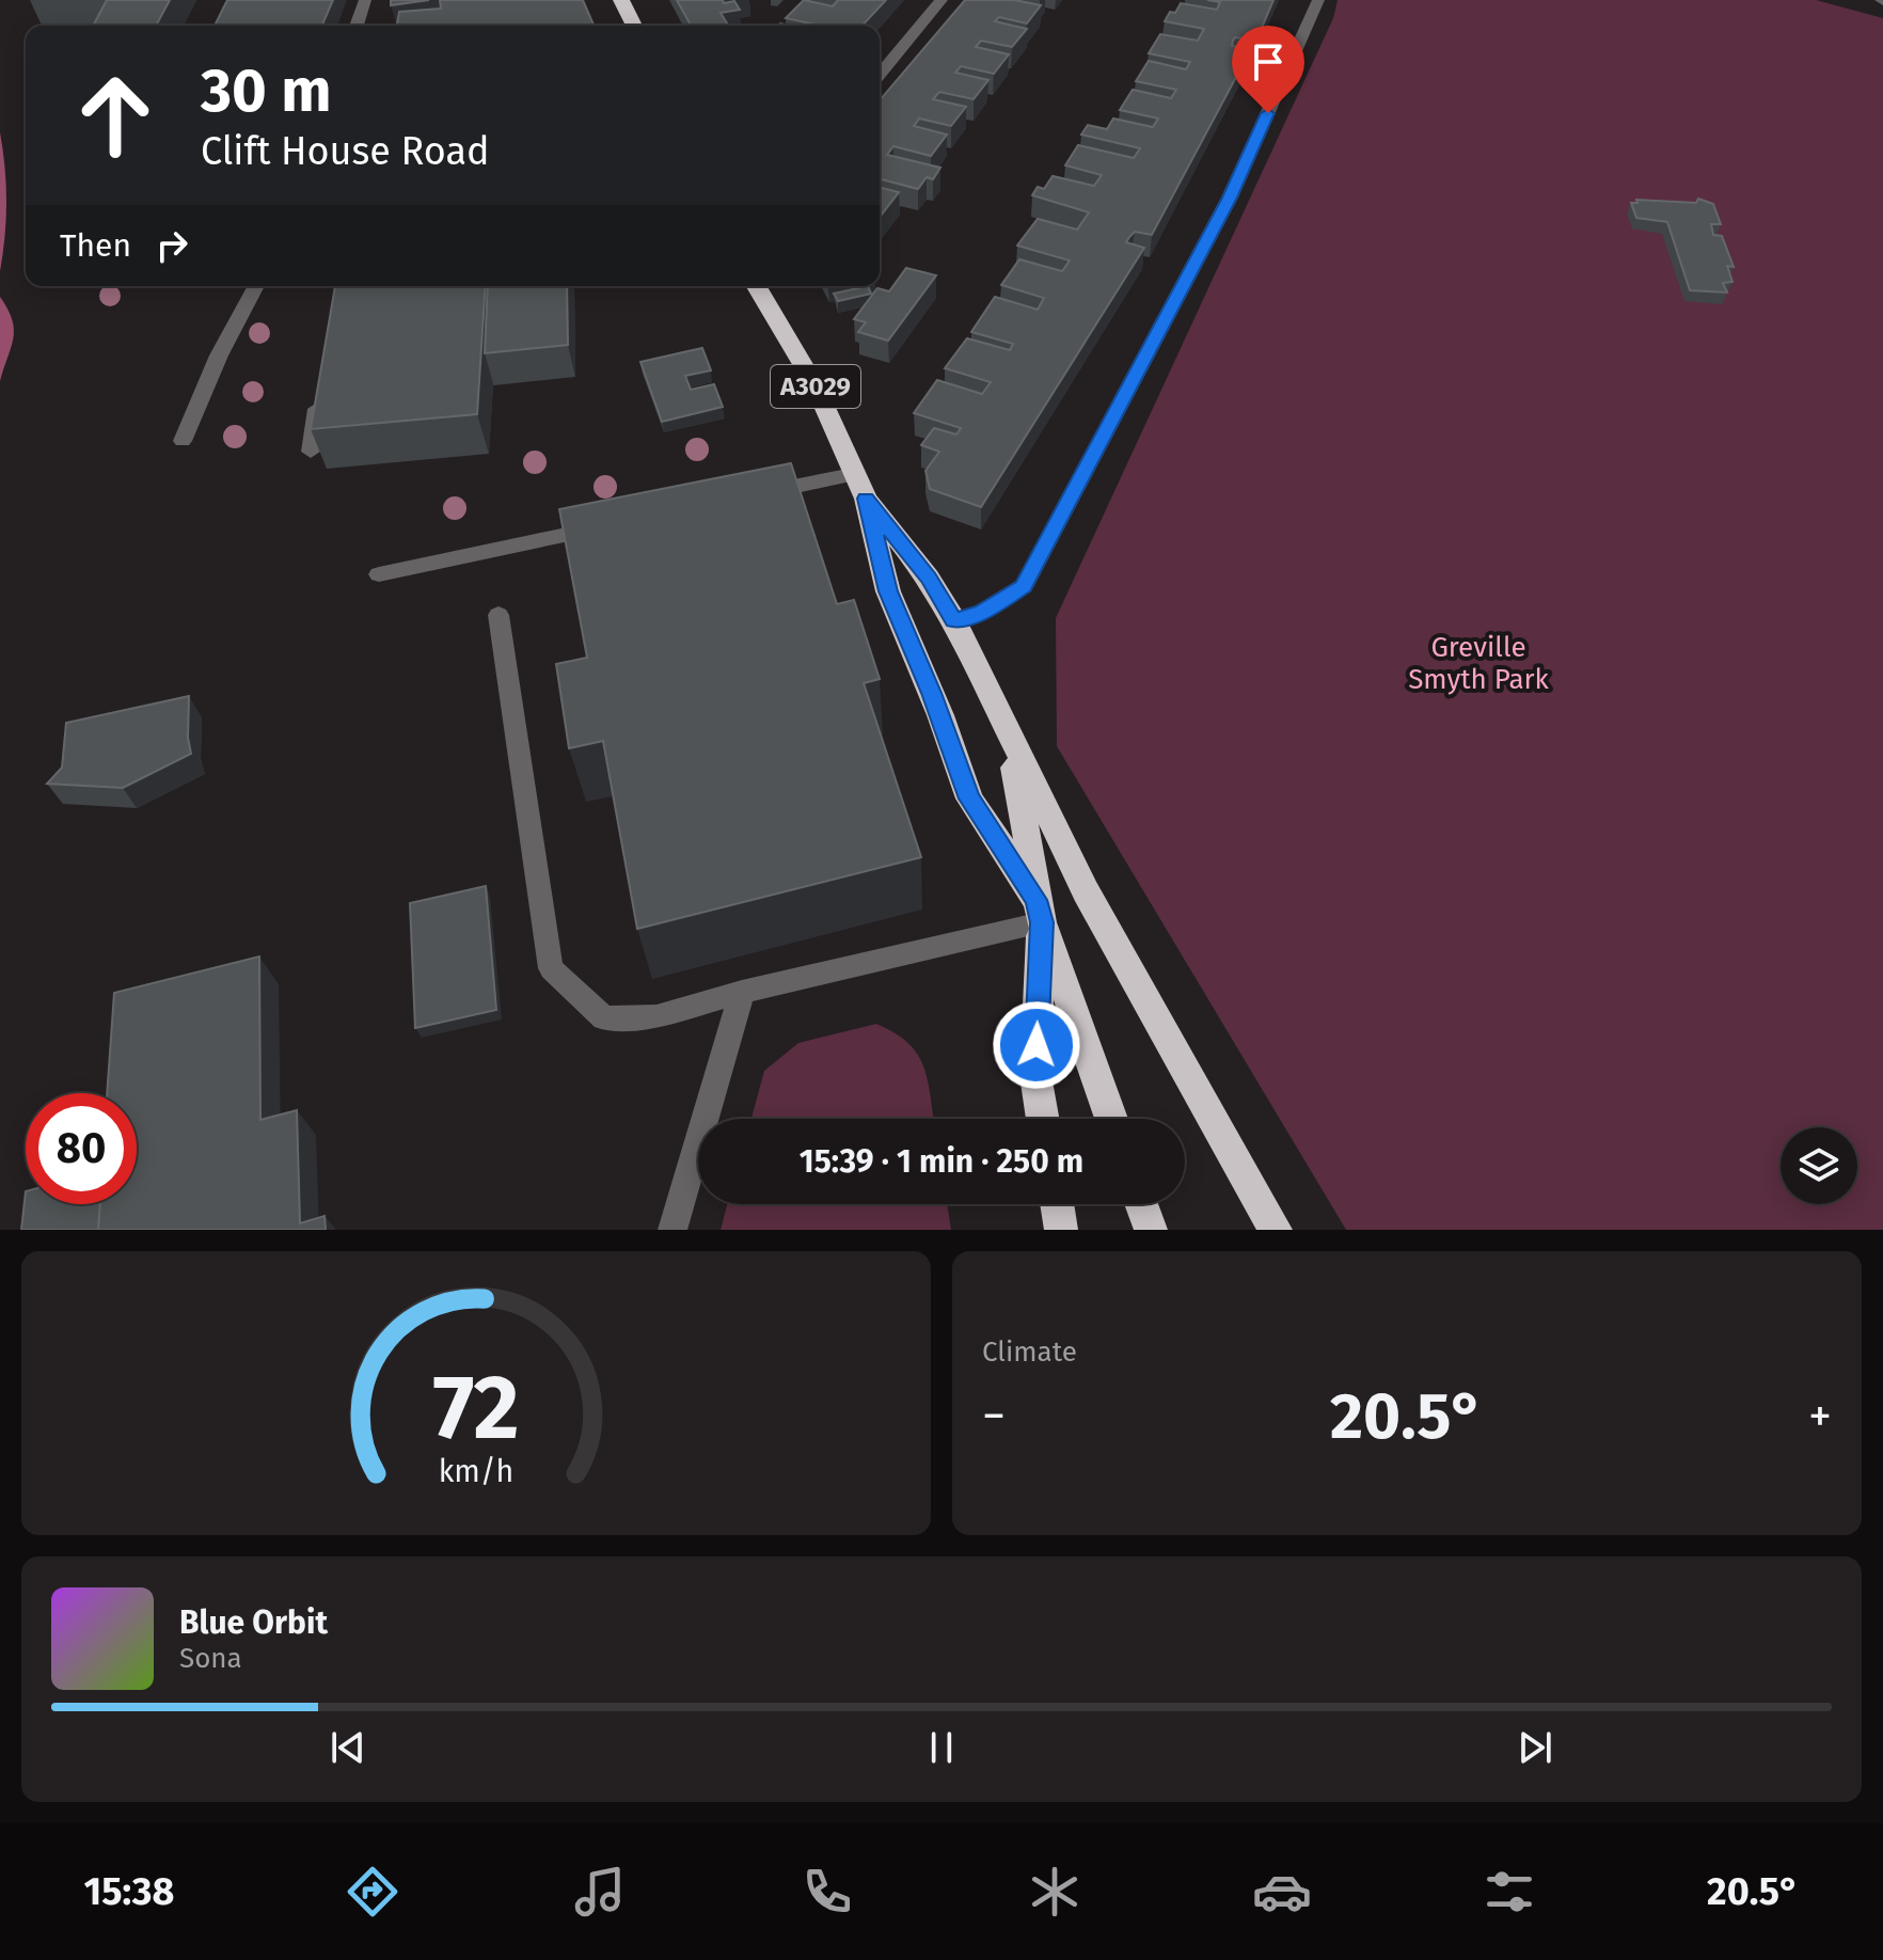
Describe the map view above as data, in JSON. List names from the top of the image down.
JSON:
{
  "streets": {
    "highway": ["A3029"]
  },
  "parks": ["Greville Smyth Park"],
  "page": {
    "turn": ["30 m", "Clift House Road"],
    "then": "Then",
    "limit": "80",
    "trip": "15:39 · 1 min · 250 m",
    "tile": "Climate",
    "heat": ["−", "20.5°", "+"],
    "song": ["Blue Orbit", "Sona"],
    "tabs": ["15:38", "20.5°"],
    "gauge": ["72", "km/h"]
  }
}
